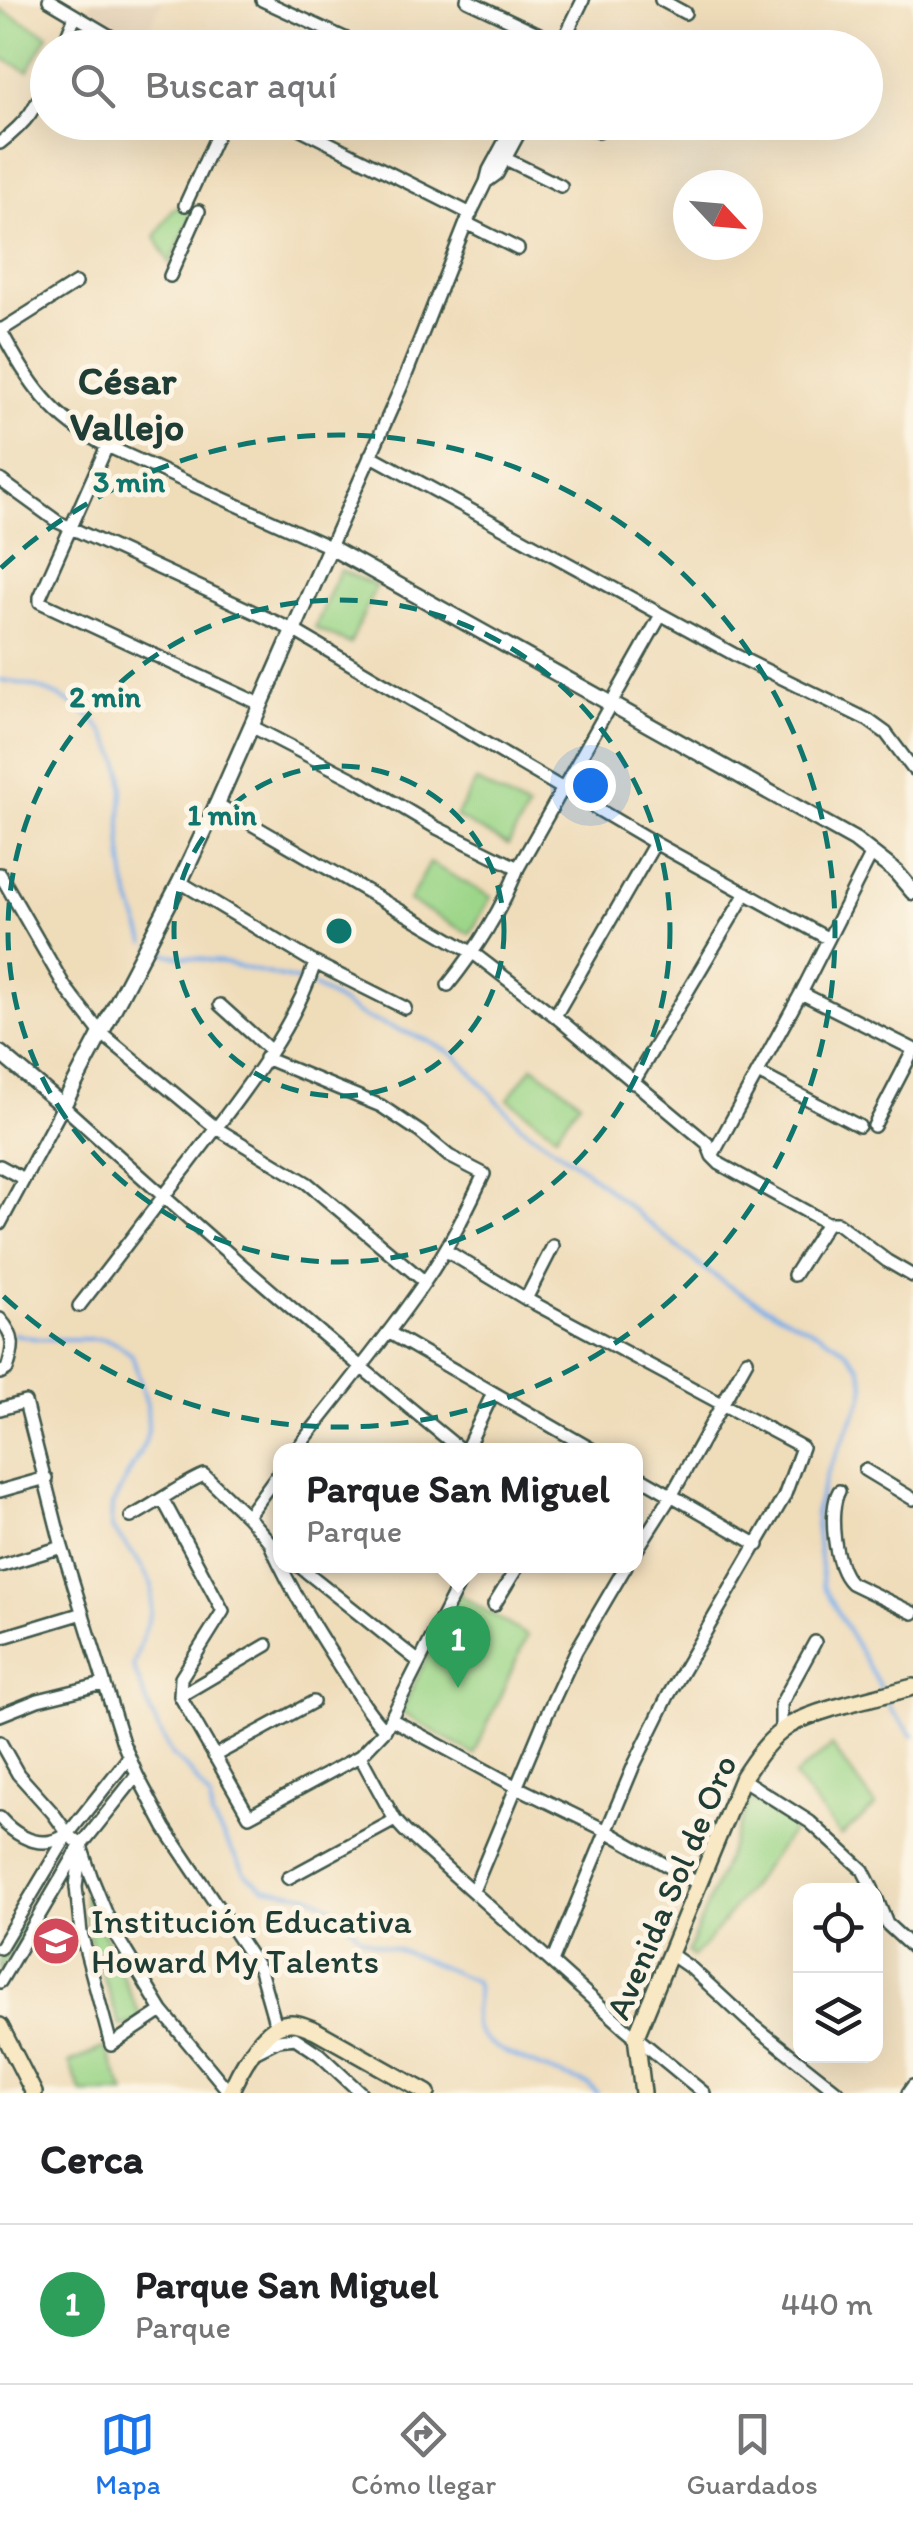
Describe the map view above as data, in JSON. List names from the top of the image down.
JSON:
{
  "streets": {
    "main road": ["Avenida Sol de Oro"]
  },
  "districts": ["César Vallejo"],
  "places": {
    "school or university": ["Institución Educativa Howard My Talents"]
  },
  "north": "bottom right",
  "page": {
    "search": "Buscar aquí",
    "popup": ["Parque San Miguel", "Parque"],
    "pins": "1",
    "heading": "Cerca",
    "list": [
      {
        "mark": "1",
        "name": "Parque San Miguel",
        "note": "Parque",
        "value": "440 m"
      }
    ],
    "nav": ["Mapa", "Cómo llegar", "Guardados"]
  },
  "rings": ["3 min", "2 min", "1 min"]
}
